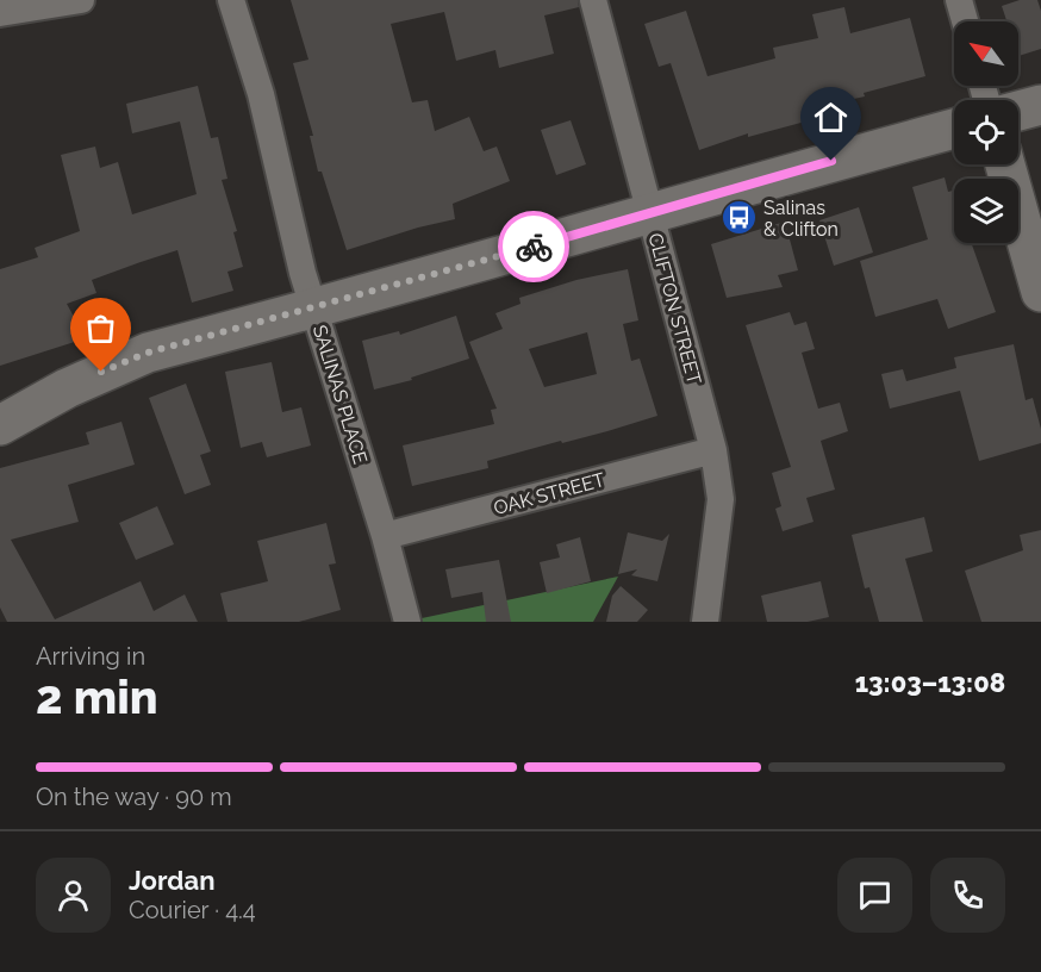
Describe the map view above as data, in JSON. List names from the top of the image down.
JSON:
{
  "streets": {
    "street": ["CLIFTON STREET", "SALINAS PLACE", "OAK STREET"]
  },
  "crossings": [
    ["CLIFTON STREET", "OAK STREET"],
    ["SALINAS PLACE", "OAK STREET"]
  ],
  "places": {
    "bus stop": ["Salinas & Clifton"]
  },
  "north": "top left",
  "page": {
    "heading": ["2 min", "Arriving in", "13:03–13:08"],
    "panel": ["Jordan", "Courier · 4.4"],
    "bar": "On the way · 90 m"
  }
}
